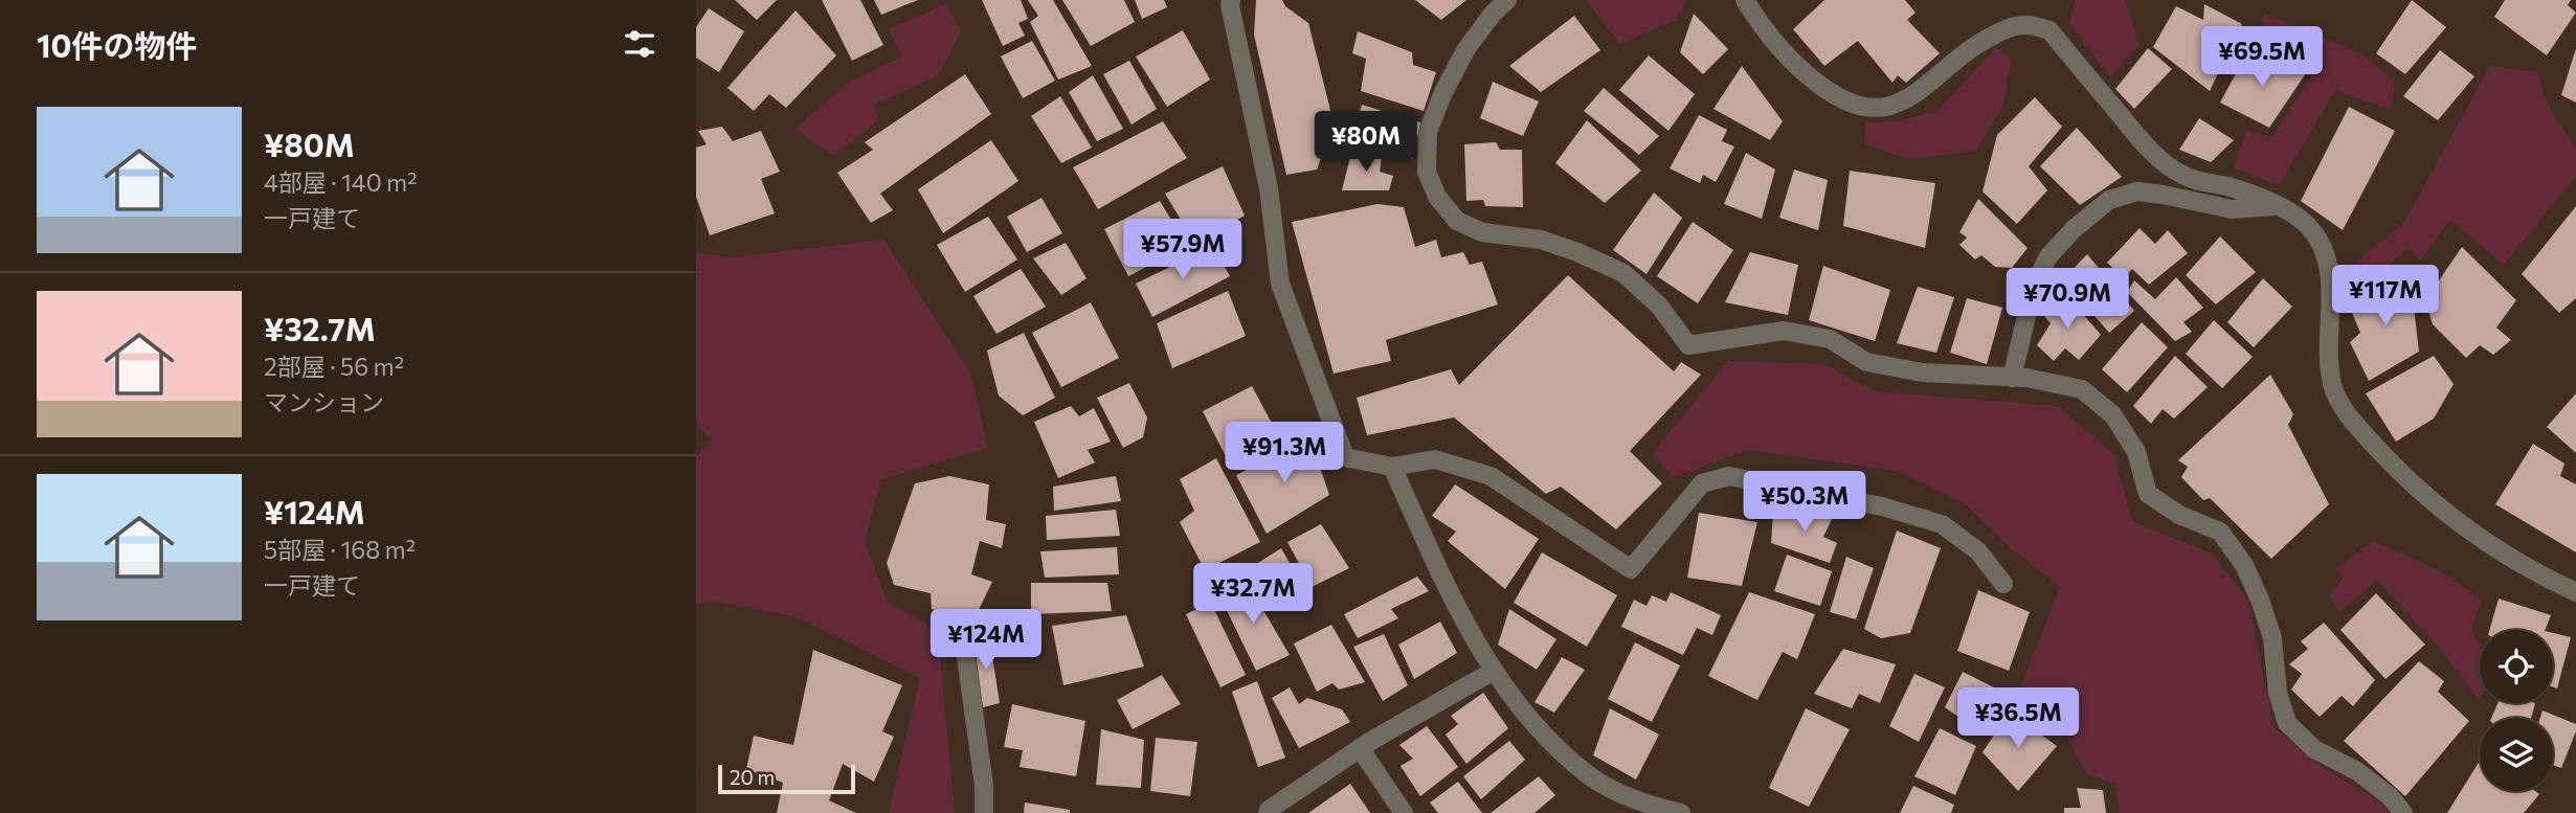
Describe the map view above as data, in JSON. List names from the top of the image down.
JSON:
{
  "scale_bar": "20 m",
  "page": {
    "heading": "10件の物件",
    "price": [
      "¥69.5M",
      "¥80M",
      "¥57.9M",
      "¥117M",
      "¥70.9M",
      "¥91.3M",
      "¥50.3M",
      "¥32.7M",
      "¥124M",
      "¥36.5M"
    ],
    "list": [
      {
        "name": "¥80M",
        "note": "4部屋 · 140 m² · 一戸建て"
      },
      {
        "name": "¥32.7M",
        "note": "2部屋 · 56 m² · マンション"
      },
      {
        "name": "¥124M",
        "note": "5部屋 · 168 m² · 一戸建て"
      }
    ],
    "scale": "20 m"
  }
}
